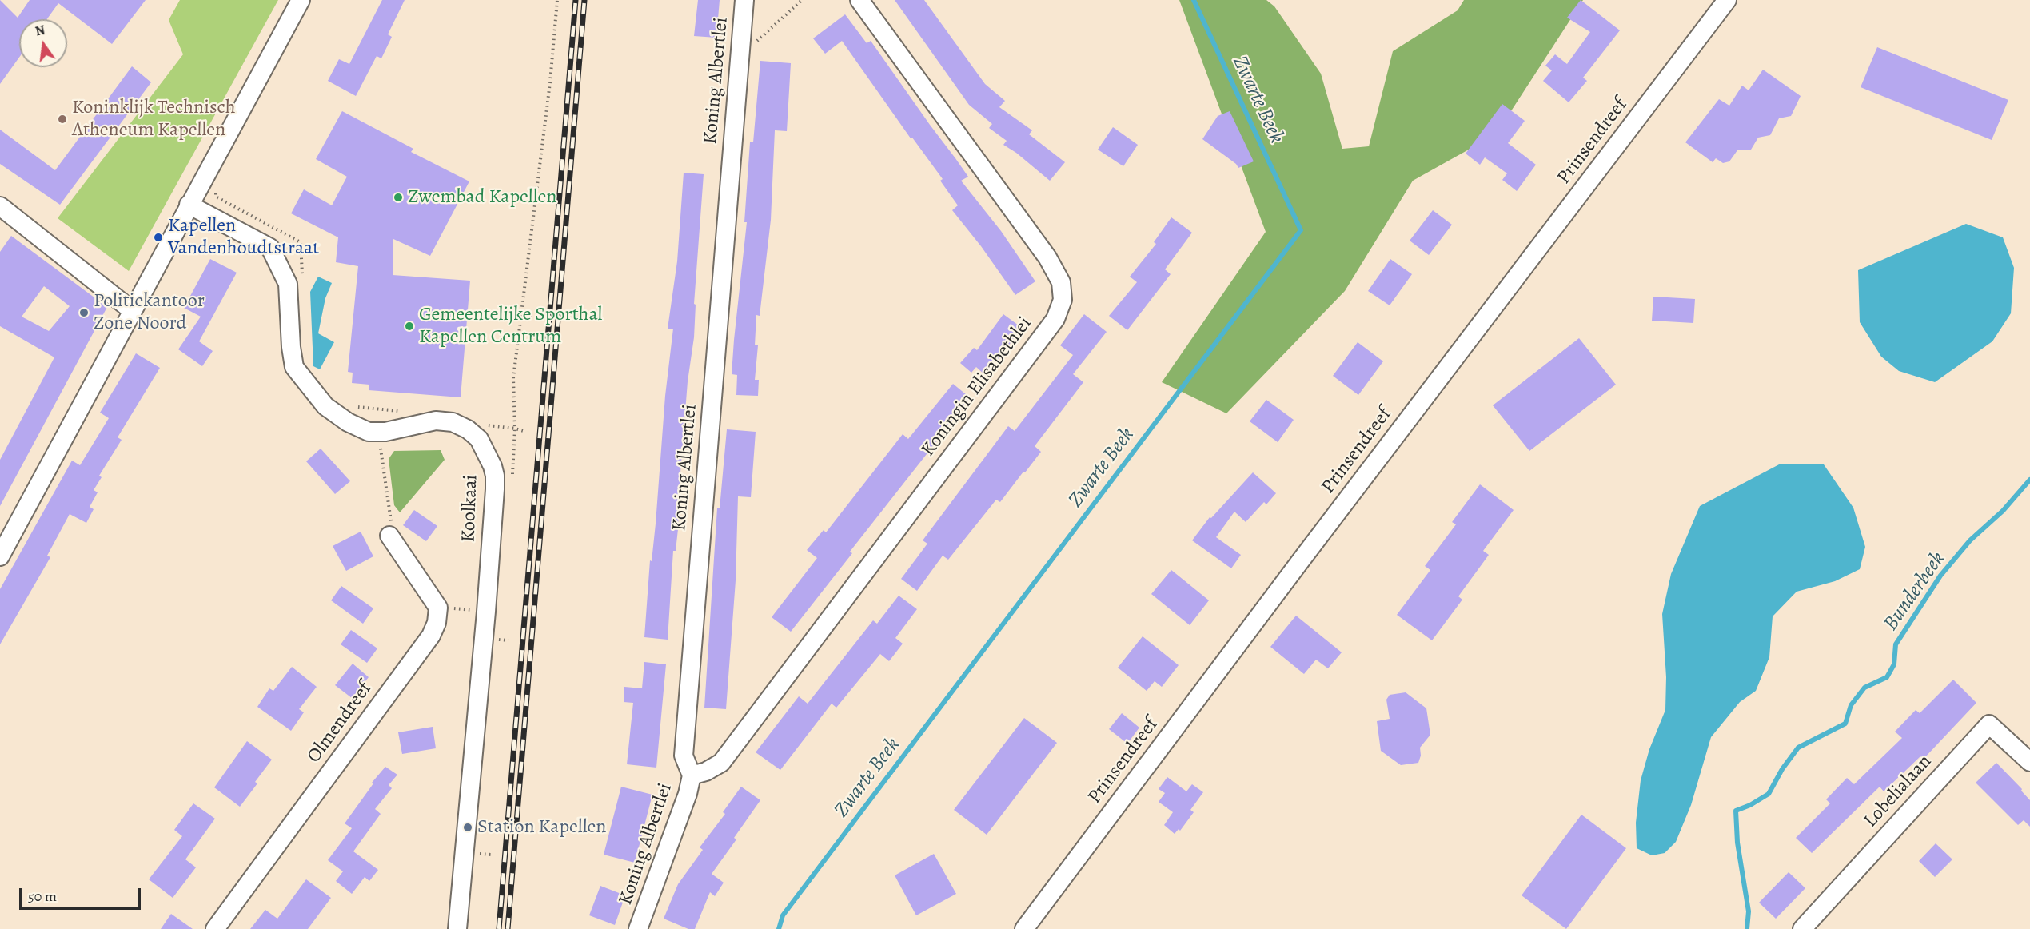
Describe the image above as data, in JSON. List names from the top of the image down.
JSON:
{
  "streets": {
    "street": [
      "Koning Albertlei",
      "Prinsendreef",
      "Koningin Elisabethlei",
      "Koolkaai",
      "Olmendreef",
      "Lobelialaan"
    ]
  },
  "crossings": [
    ["Koning Albertlei", "Koningin Elisabethlei"]
  ],
  "water": ["Zwarte Beek", "Bunderbeek"],
  "places": [
    "Koninklijk Technisch Atheneum Kapellen",
    "Zwembad Kapellen",
    "Kapellen Vandenhoudtstraat",
    "Politiekantoor Zone Noord",
    "Gemeentelijke Sporthal Kapellen Centrum",
    "Station Kapellen"
  ],
  "scale_bar": "50 m",
  "north": "top"
}
